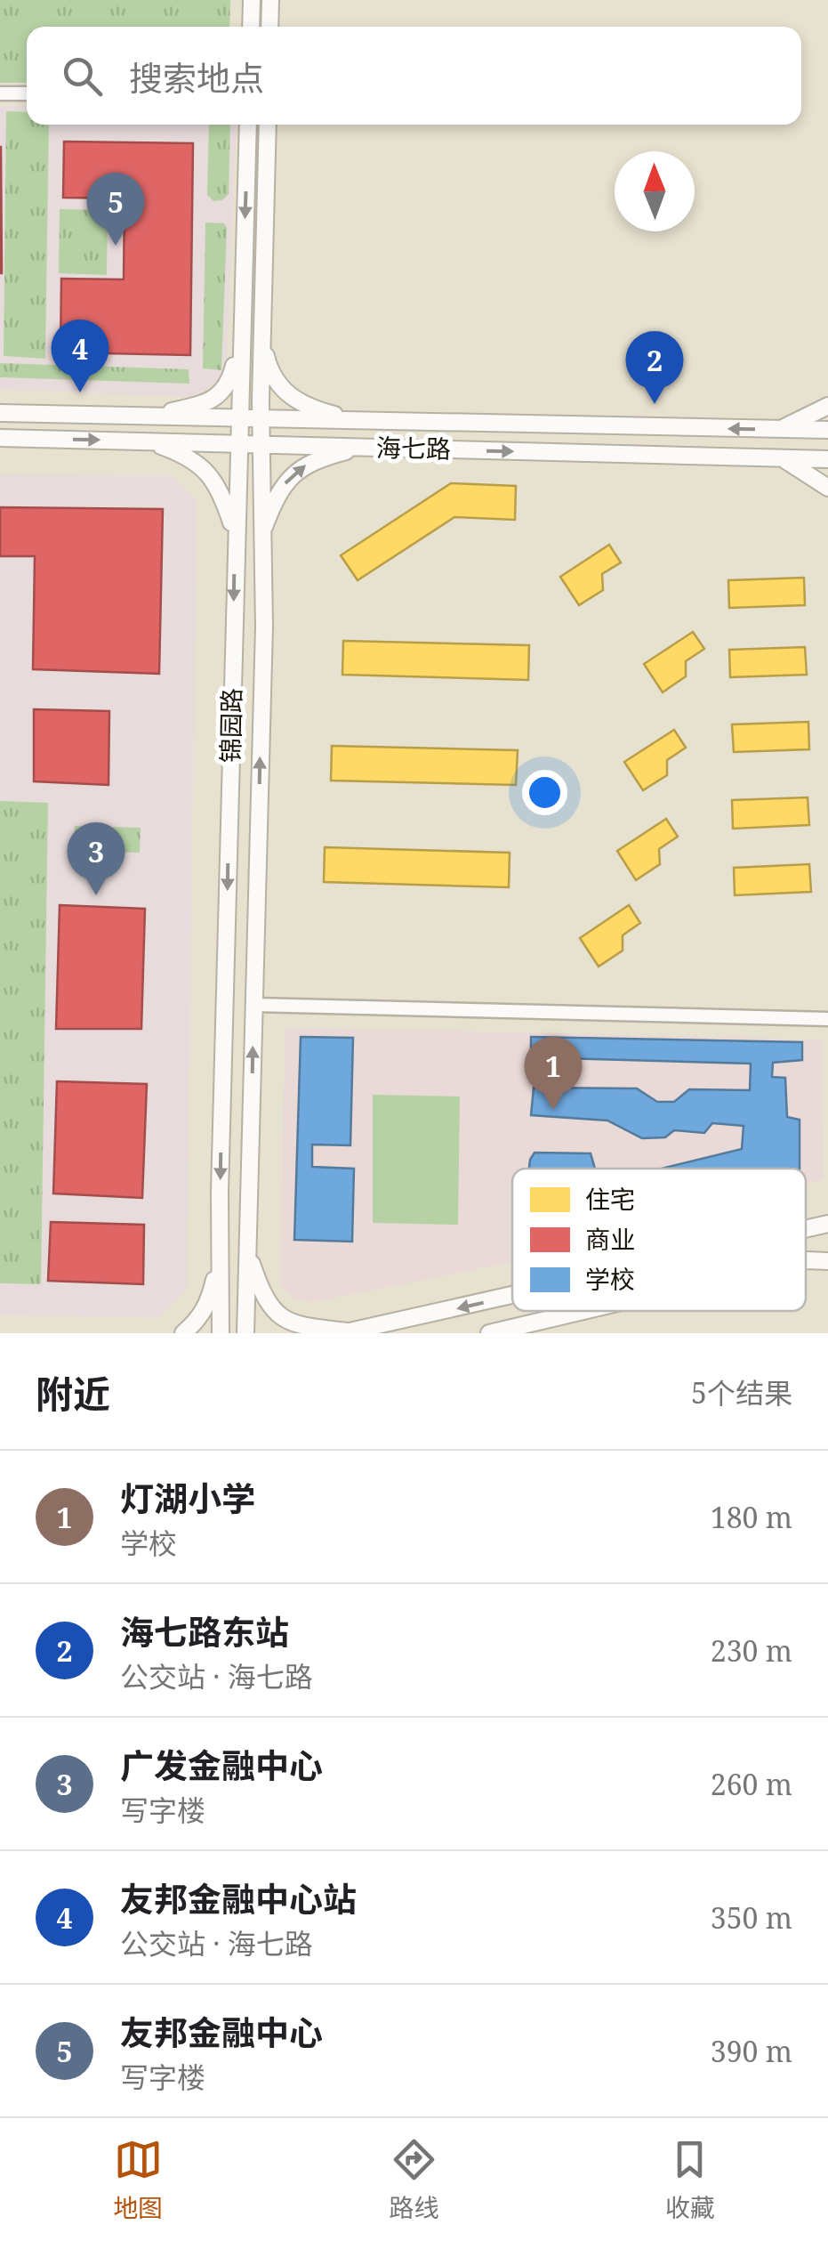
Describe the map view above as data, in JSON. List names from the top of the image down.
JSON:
{
  "streets": {
    "main road": ["海七路", "锦园路"]
  },
  "crossings": [
    ["海七路", "锦园路"]
  ],
  "legend": ["住宅", "商业", "学校"],
  "north": "top",
  "page": {
    "search": "搜索地点",
    "pins": [
      "5",
      "4",
      "2",
      "3",
      "1"
    ],
    "heading": ["附近", "5个结果"],
    "list": [
      {
        "mark": "1",
        "name": "灯湖小学",
        "note": "学校",
        "value": "180 m"
      },
      {
        "mark": "2",
        "name": "海七路东站",
        "note": "公交站 · 海七路",
        "value": "230 m"
      },
      {
        "mark": "3",
        "name": "广发金融中心",
        "note": "写字楼",
        "value": "260 m"
      },
      {
        "mark": "4",
        "name": "友邦金融中心站",
        "note": "公交站 · 海七路",
        "value": "350 m"
      },
      {
        "mark": "5",
        "name": "友邦金融中心",
        "note": "写字楼",
        "value": "390 m"
      }
    ],
    "nav": ["地图", "路线", "收藏"]
  }
}
